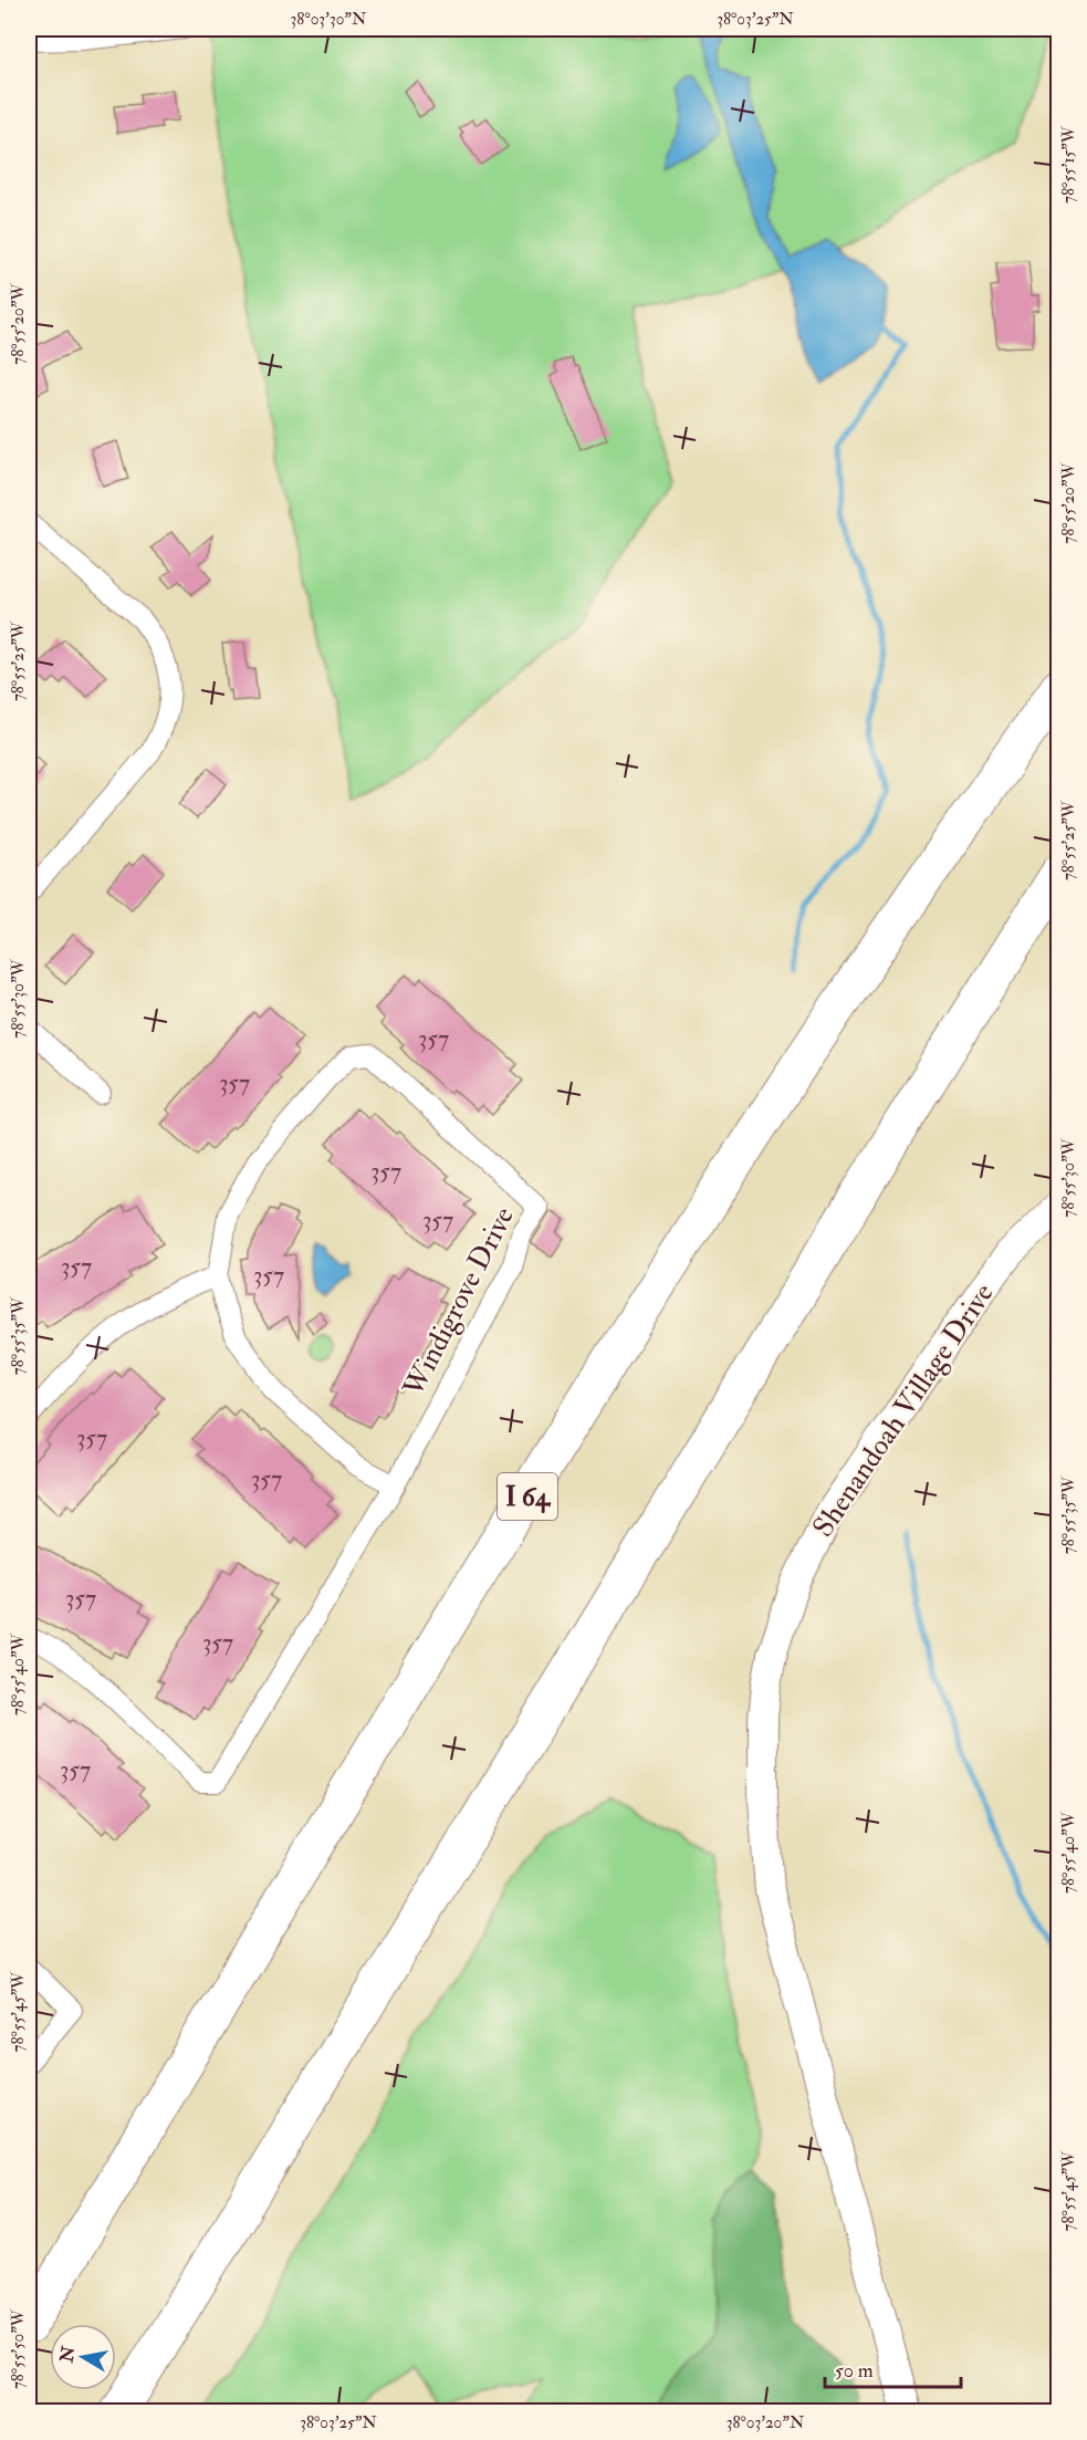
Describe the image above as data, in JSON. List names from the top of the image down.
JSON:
{
  "streets": {
    "highway": ["I 64"],
    "street": ["Windigrove Drive", "Shenandoah Village Drive"]
  },
  "house_numbers": [
    "357",
    "357",
    "357",
    "357",
    "357",
    "357",
    "357",
    "357",
    "357",
    "357",
    "357"
  ],
  "scale_bar": "50 m",
  "north": "left",
  "coordinates": [
    "38°03'30\"N",
    "38°03'25\"N",
    "78°55'15\"W",
    "78°55'20\"W",
    "78°55'25\"W",
    "78°55'30\"W",
    "78°55'35\"W",
    "78°55'40\"W",
    "78°55'45\"W",
    "78°55'50\"W",
    "38°03'20\"N"
  ]
}
